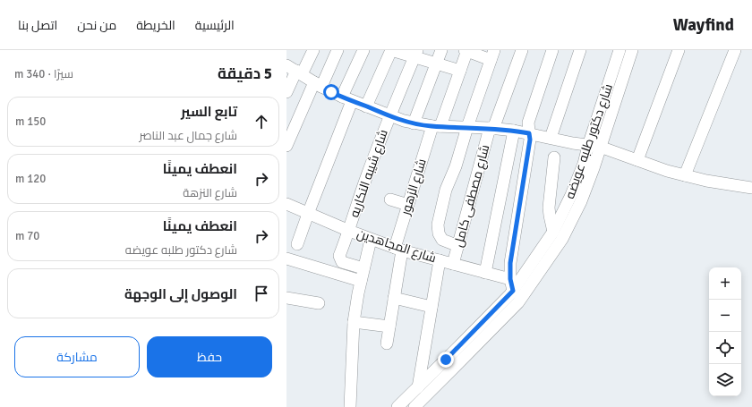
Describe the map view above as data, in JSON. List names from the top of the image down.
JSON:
{
  "streets": {
    "street": [
      "شارع دكتور طلبه عويضه",
      "شارع شيبه النكاريه",
      "شارع الزهور",
      "شارع مصطفى كامل",
      "شارع المجاهدين"
    ]
  },
  "crossings": [
    ["شارع دكتور طلبه عويضه", "شارع المجاهدين"],
    ["شارع شيبه النكاريه", "شارع المجاهدين"],
    ["شارع الزهور", "شارع المجاهدين"],
    ["شارع مصطفى كامل", "شارع المجاهدين"]
  ],
  "page": {
    "header": "Wayfind",
    "nav": [
      "الرئيسية",
      "الخريطة",
      "من نحن",
      "اتصل بنا"
    ],
    "heading": ["5 دقيقة", "سيرًا · 340 m"],
    "list": [
      ["تابع السير", "شارع جمال عبد الناصر", "150 m"],
      ["انعطف يمينًا", "شارع النزهة", "120 m"],
      ["انعطف يمينًا", "شارع دكتور طلبه عويضه", "70 m"],
      "الوصول إلى الوجهة"
    ],
    "map_buttons": ["+", "−"],
    "buttons": ["حفظ", "مشاركة"]
  }
}
